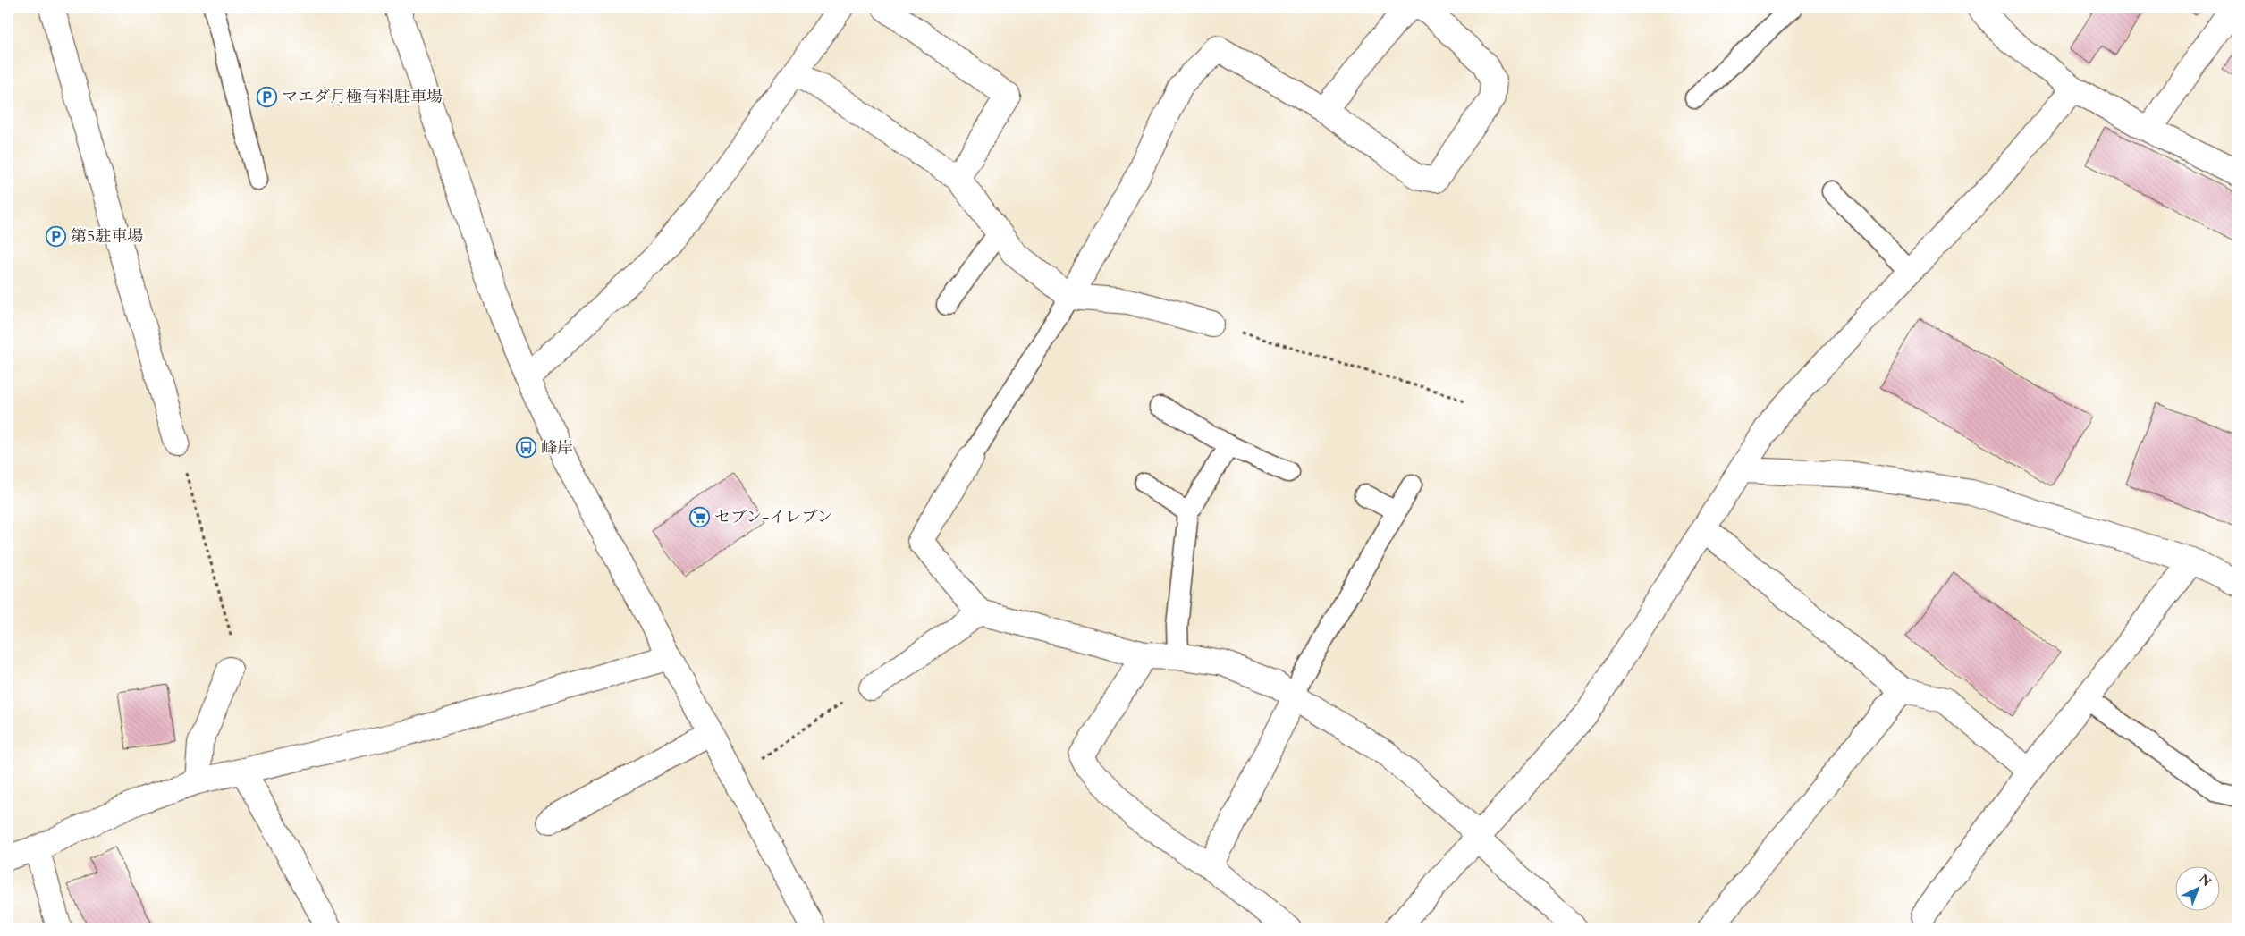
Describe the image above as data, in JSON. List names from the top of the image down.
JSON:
{
  "places": {
    "parking": ["マエダ月極有料駐車場", "第5駐車場"],
    "bus stop": ["峰岸"],
    "supermarket": ["セブン-イレブン"]
  },
  "north": "top right"
}
